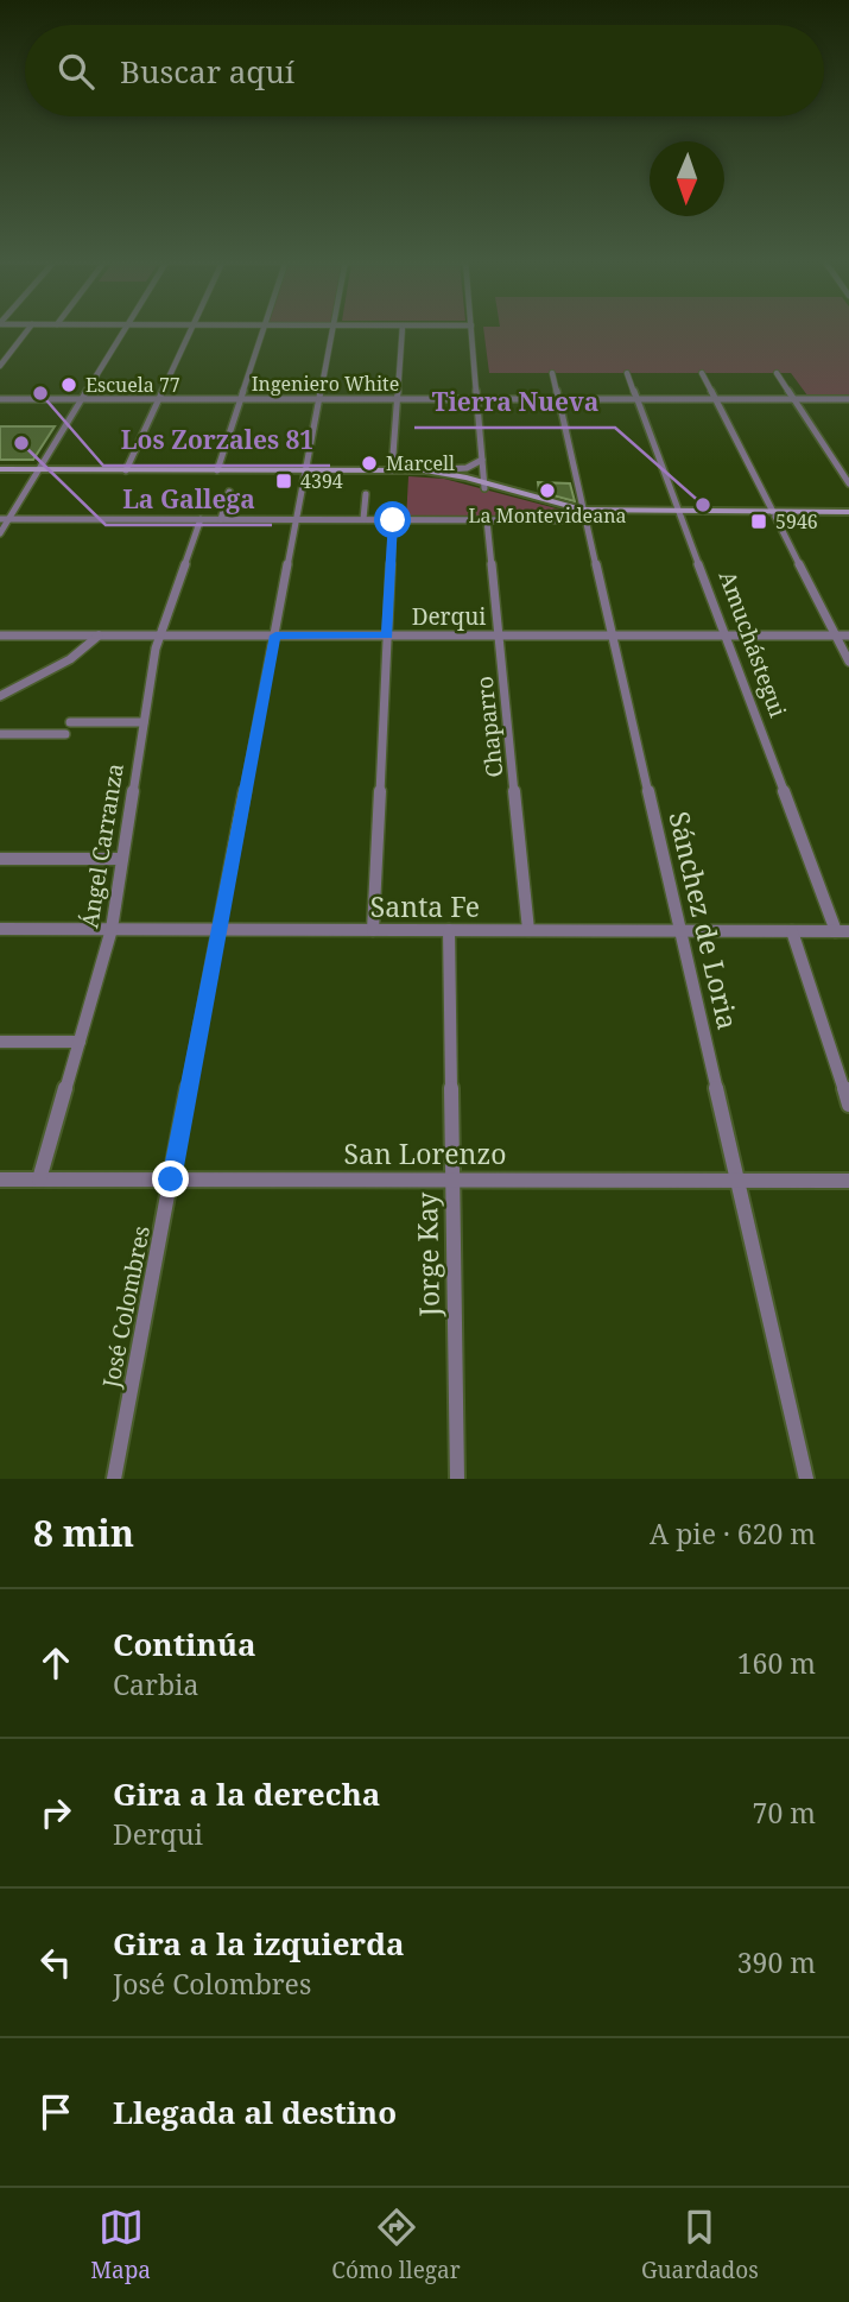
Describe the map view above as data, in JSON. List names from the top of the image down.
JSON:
{
  "streets": {
    "street": [
      "Ingeniero White",
      "Derqui",
      "Amuchástegui",
      "Chaparro",
      "Ángel Carranza",
      "Santa Fe",
      "Sánchez de Loria",
      "San Lorenzo",
      "Jorge Kay",
      "José Colombres"
    ]
  },
  "crossings": [
    ["Ingeniero White", "Amuchástegui"],
    ["Ingeniero White", "Sánchez de Loria"],
    ["Ingeniero White", "José Colombres"],
    ["Derqui", "Amuchástegui"],
    ["Derqui", "Chaparro"],
    ["Derqui", "Ángel Carranza"],
    ["Derqui", "Sánchez de Loria"],
    ["Derqui", "José Colombres"],
    ["Amuchástegui", "Santa Fe"],
    ["Chaparro", "Santa Fe"],
    ["Ángel Carranza", "Santa Fe"],
    ["Ángel Carranza", "San Lorenzo"],
    ["Santa Fe", "Sánchez de Loria"],
    ["Santa Fe", "Jorge Kay"],
    ["Santa Fe", "José Colombres"],
    ["Sánchez de Loria", "San Lorenzo"],
    ["San Lorenzo", "Jorge Kay"],
    ["San Lorenzo", "José Colombres"]
  ],
  "places": {
    "other": [
      "Escuela 77",
      "Los Zorzales 81",
      "La Gallega",
      "Marcell",
      "La Montevideana",
      "Tierra Nueva"
    ],
    "transit": ["4394", "5946"]
  },
  "north": "bottom",
  "page": {
    "search": "Buscar aquí",
    "heading": ["8 min", "A pie · 620 m"],
    "list": [
      ["Continúa", "Carbia", "160 m"],
      ["Gira a la derecha", "Derqui", "70 m"],
      ["Gira a la izquierda", "José Colombres", "390 m"],
      "Llegada al destino"
    ],
    "nav": ["Mapa", "Cómo llegar", "Guardados"]
  }
}
